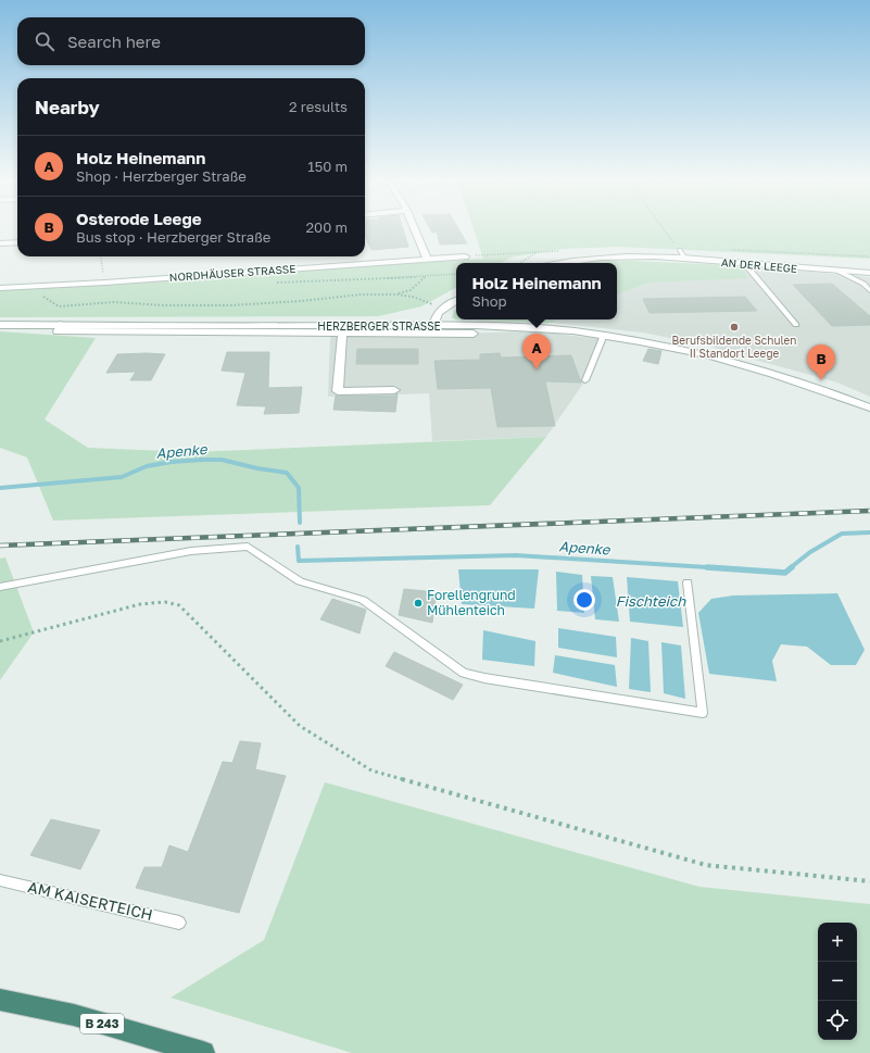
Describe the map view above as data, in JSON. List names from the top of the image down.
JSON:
{
  "streets": {
    "highway": ["B 243"],
    "street": ["AN DER LEEGE", "NORDHÄUSER STRASSE", "HERZBERGER STRASSE"],
    "lane": ["AM KAISERTEICH"]
  },
  "water": ["Apenke", "Fischteich"],
  "places": ["Berufsbildende Schulen II Standort Leege", "Forellengrund Mühlenteich"],
  "page": {
    "search": "Search here",
    "heading": ["Nearby", "2 results"],
    "list": [
      {
        "mark": "A",
        "name": "Holz Heinemann",
        "note": "Shop · Herzberger Straße",
        "value": "150 m"
      },
      {
        "mark": "B",
        "name": "Osterode Leege",
        "note": "Bus stop · Herzberger Straße",
        "value": "200 m"
      }
    ],
    "popup": ["Holz Heinemann", "Shop"],
    "pins": ["A", "B"],
    "map_buttons": ["+", "−"]
  }
}
